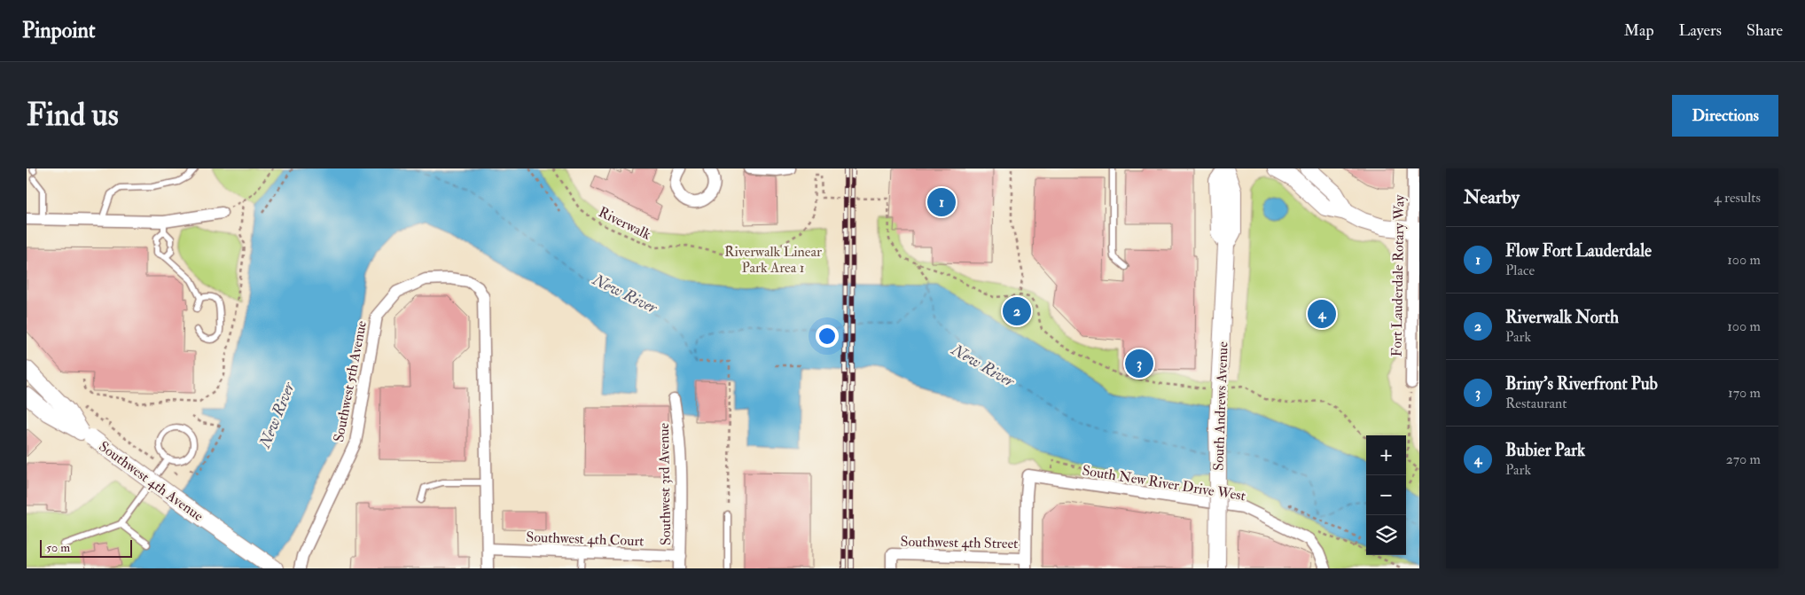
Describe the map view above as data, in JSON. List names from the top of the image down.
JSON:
{
  "streets": {
    "main road": ["South Andrews Avenue", "Southwest 4th Avenue"],
    "street": [
      "Fort Lauderdale Rotary Way",
      "Southwest 5th Avenue",
      "South New River Drive West",
      "Southwest 3rd Avenue",
      "Southwest 4th Court",
      "Southwest 4th Street"
    ],
    "path": ["Riverwalk"]
  },
  "crossings": [
    ["South New River Drive West", "Southwest 4th Street"],
    ["Southwest 3rd Avenue", "Southwest 4th Court"]
  ],
  "water": ["New River"],
  "parks": ["Riverwalk Linear Park Area 1"],
  "scale_bar": "50 m",
  "page": {
    "header": "Pinpoint",
    "nav": ["Map", "Layers", "Share"],
    "buttons": "Directions",
    "title": "Find us",
    "heading": ["Nearby", "4 results"],
    "pins": [
      "1",
      "2",
      "4",
      "3"
    ],
    "list": [
      {
        "mark": "1",
        "name": "Flow Fort Lauderdale",
        "note": "Place",
        "value": "100 m"
      },
      {
        "mark": "2",
        "name": "Riverwalk North",
        "note": "Park",
        "value": "100 m"
      },
      {
        "mark": "3",
        "name": "Briny’s Riverfront Pub",
        "note": "Restaurant",
        "value": "170 m"
      },
      {
        "mark": "4",
        "name": "Bubier Park",
        "note": "Park",
        "value": "270 m"
      }
    ],
    "map_buttons": ["+", "−"],
    "scale": "50 m"
  }
}
